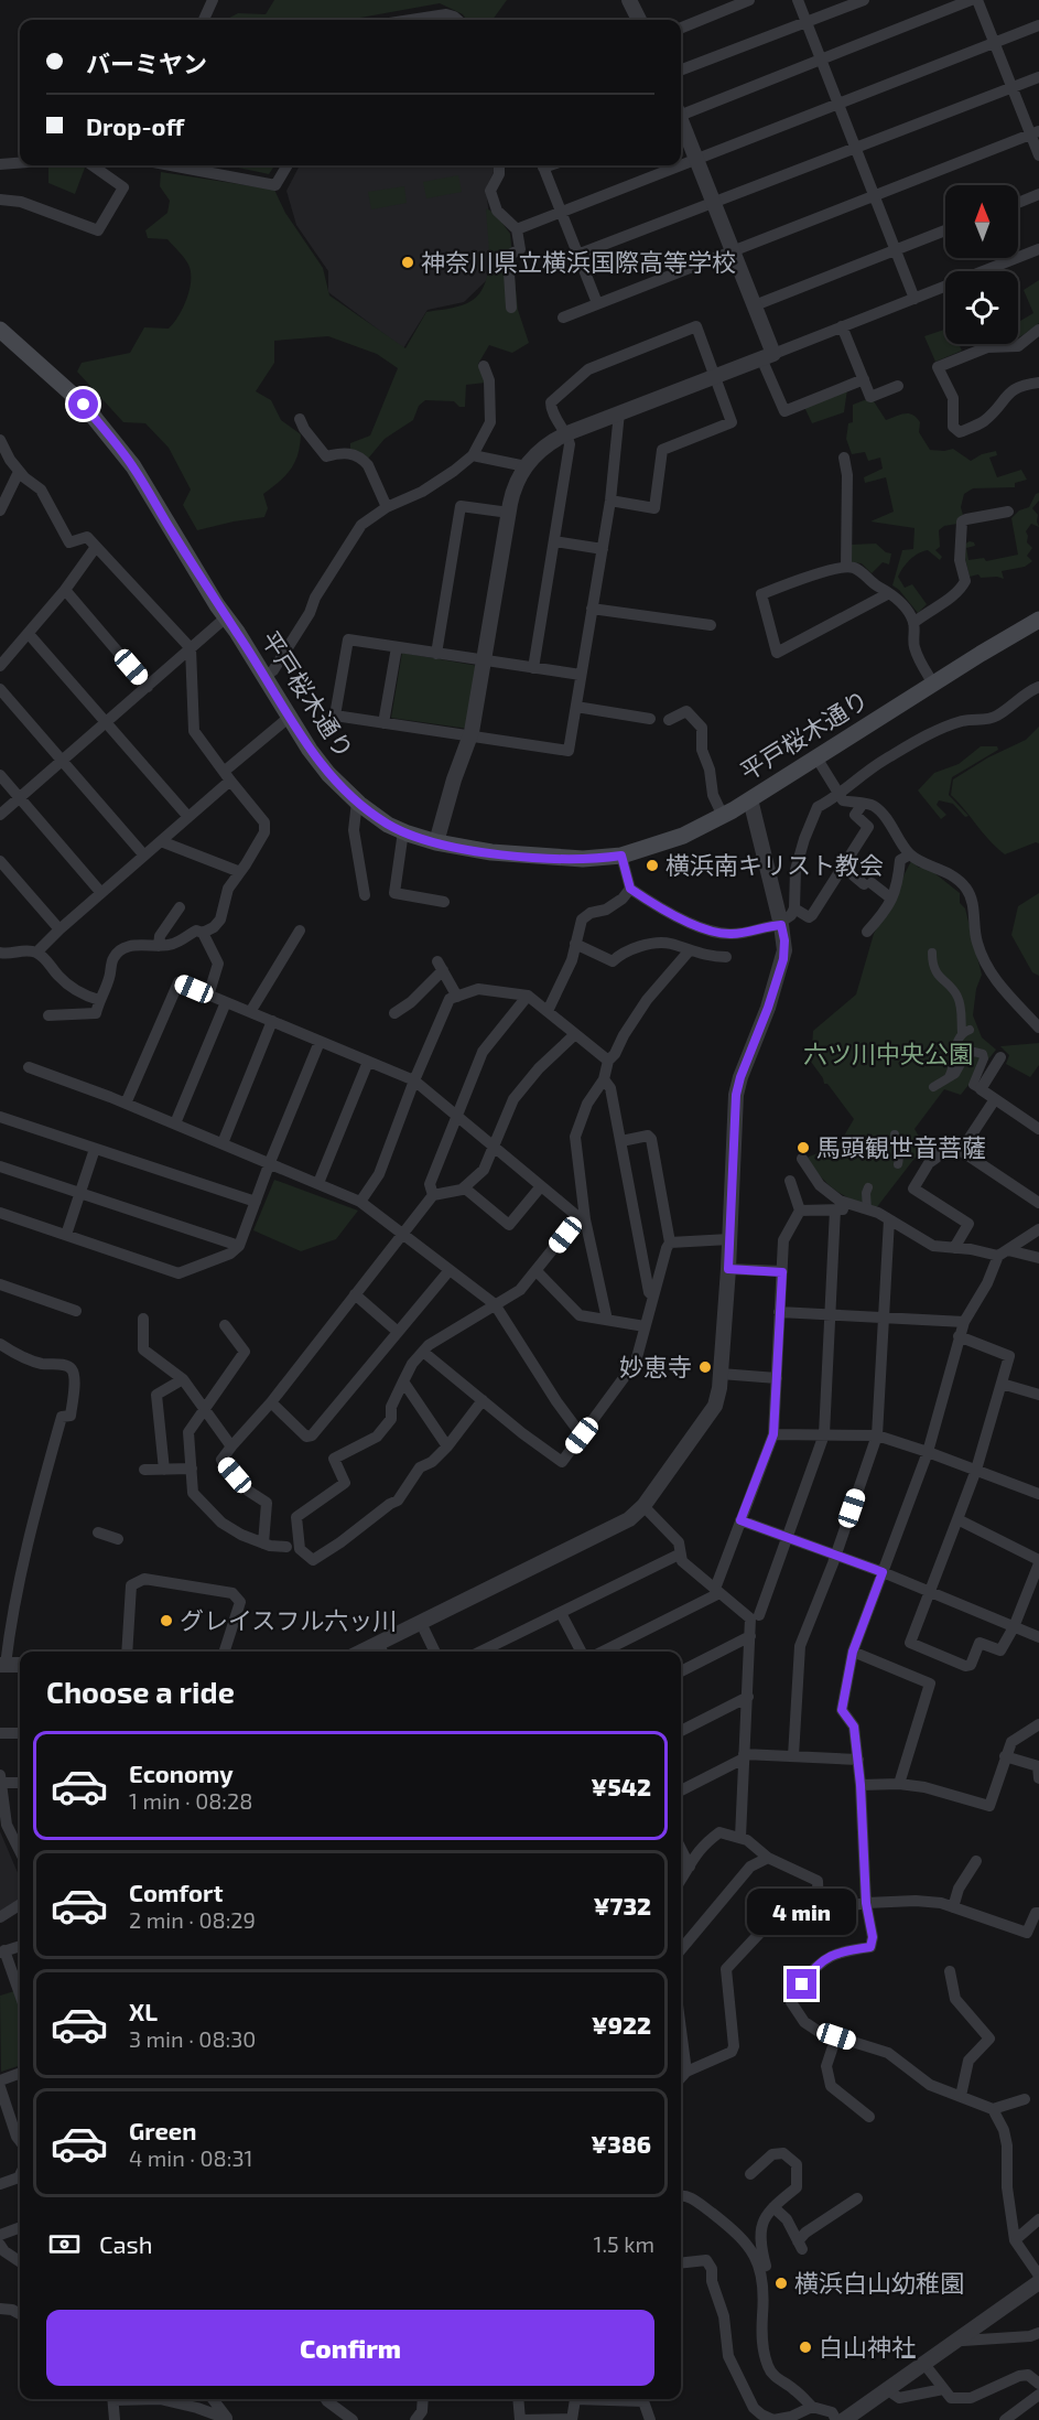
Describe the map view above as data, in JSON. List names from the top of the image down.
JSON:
{
  "streets": {
    "main road": ["平戸桜木通り"]
  },
  "parks": ["六ツ川中央公園"],
  "places": [
    "神奈川県立横浜国際高等学校",
    "横浜南キリスト教会",
    "馬頭観世音菩薩",
    "妙恵寺",
    "グレイスフル六ッ川",
    "横浜白山幼稚園",
    "白山神社"
  ],
  "north": "top",
  "page": {
    "banner": ["バーミヤン", "Drop-off"],
    "heading": "Choose a ride",
    "list": [
      {
        "name": "Economy",
        "note": "1 min · 08:28",
        "value": "¥542"
      },
      {
        "name": "Comfort",
        "note": "2 min · 08:29",
        "value": "¥732"
      },
      {
        "name": "XL",
        "note": "3 min · 08:30",
        "value": "¥922"
      },
      {
        "name": "Green",
        "note": "4 min · 08:31",
        "value": "¥386"
      }
    ],
    "bubble": "4 min",
    "pay": ["Cash", "1.5 km"],
    "buttons": "Confirm"
  }
}
